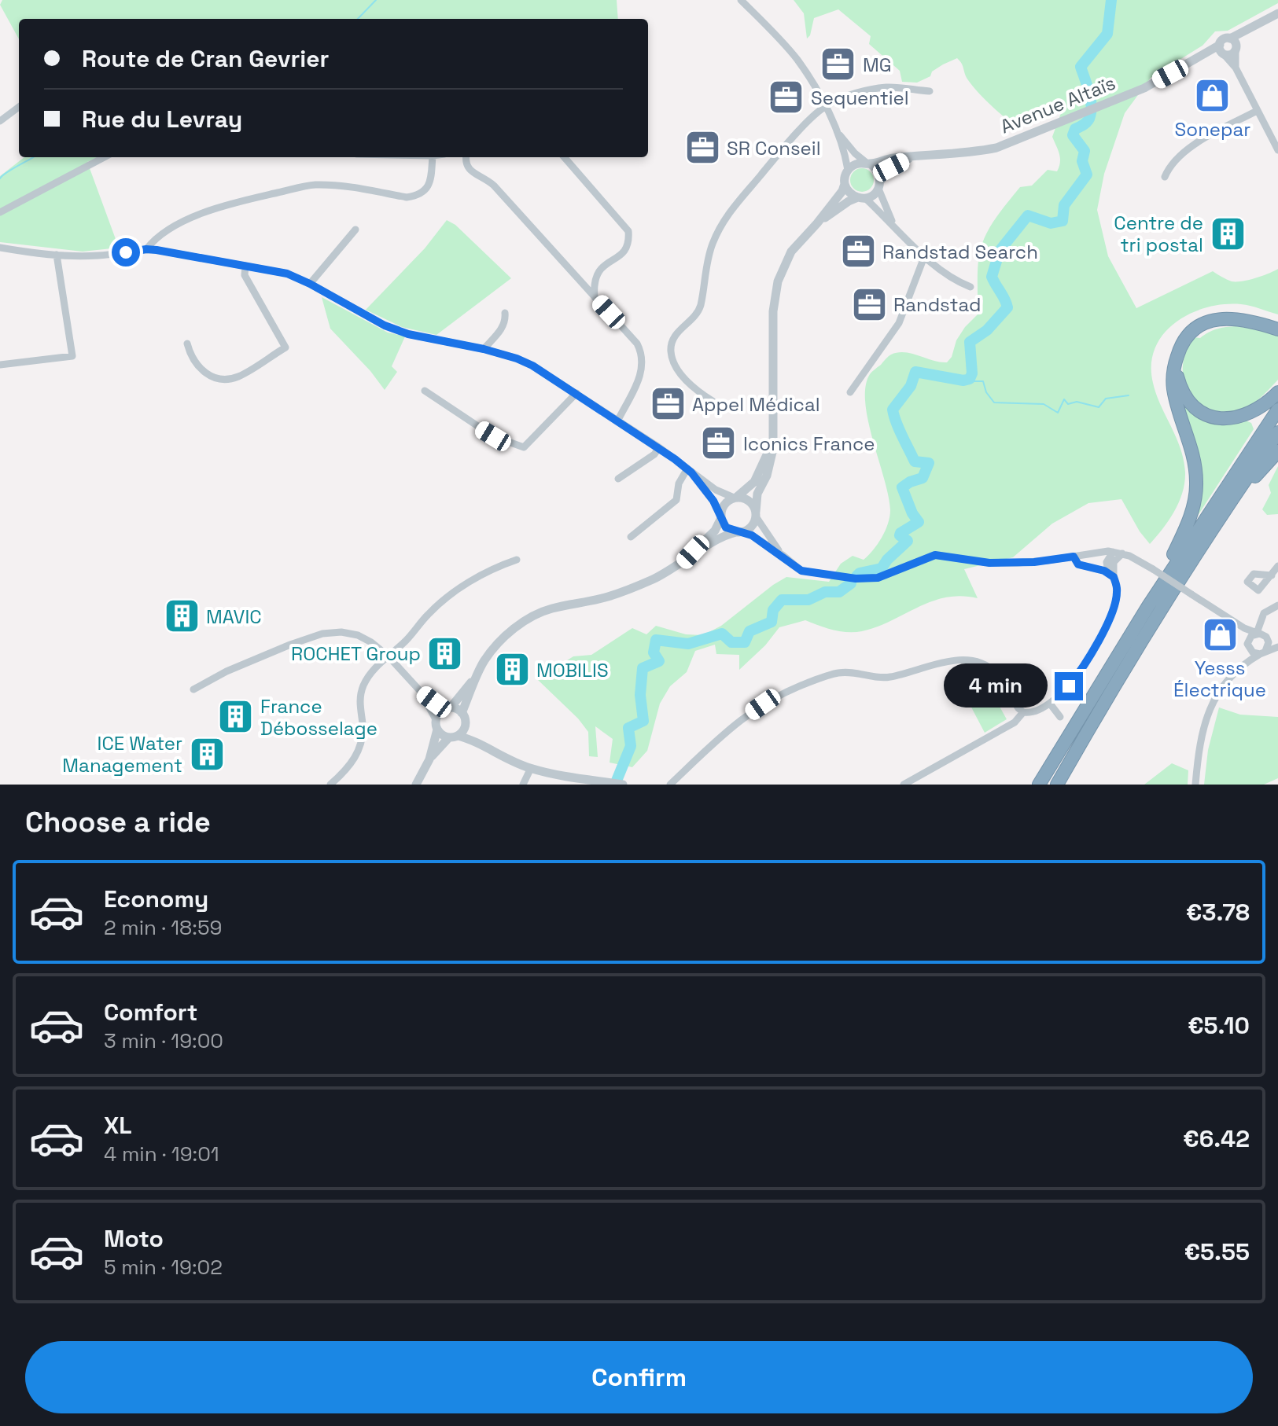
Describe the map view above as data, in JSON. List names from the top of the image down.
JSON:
{
  "streets": {
    "street": ["Avenue Altaïs"]
  },
  "places": {
    "office": [
      "MG",
      "Sequentiel",
      "SR Conseil",
      "Randstad Search",
      "Randstad",
      "Appel Médical",
      "Iconics France"
    ],
    "shop": ["Sonepar", "Yesss Électrique"],
    "building": [
      "Centre de tri postal",
      "MAVIC",
      "ROCHET Group",
      "MOBILIS",
      "France Débosselage",
      "ICE Water Management"
    ]
  },
  "page": {
    "banner": ["Route de Cran Gevrier", "Rue du Levray"],
    "bubble": "4 min",
    "heading": "Choose a ride",
    "list": [
      {
        "name": "Economy",
        "note": "2 min · 18:59",
        "value": "€3.78"
      },
      {
        "name": "Comfort",
        "note": "3 min · 19:00",
        "value": "€5.10"
      },
      {
        "name": "XL",
        "note": "4 min · 19:01",
        "value": "€6.42"
      },
      {
        "name": "Moto",
        "note": "5 min · 19:02",
        "value": "€5.55"
      }
    ],
    "buttons": "Confirm"
  }
}
